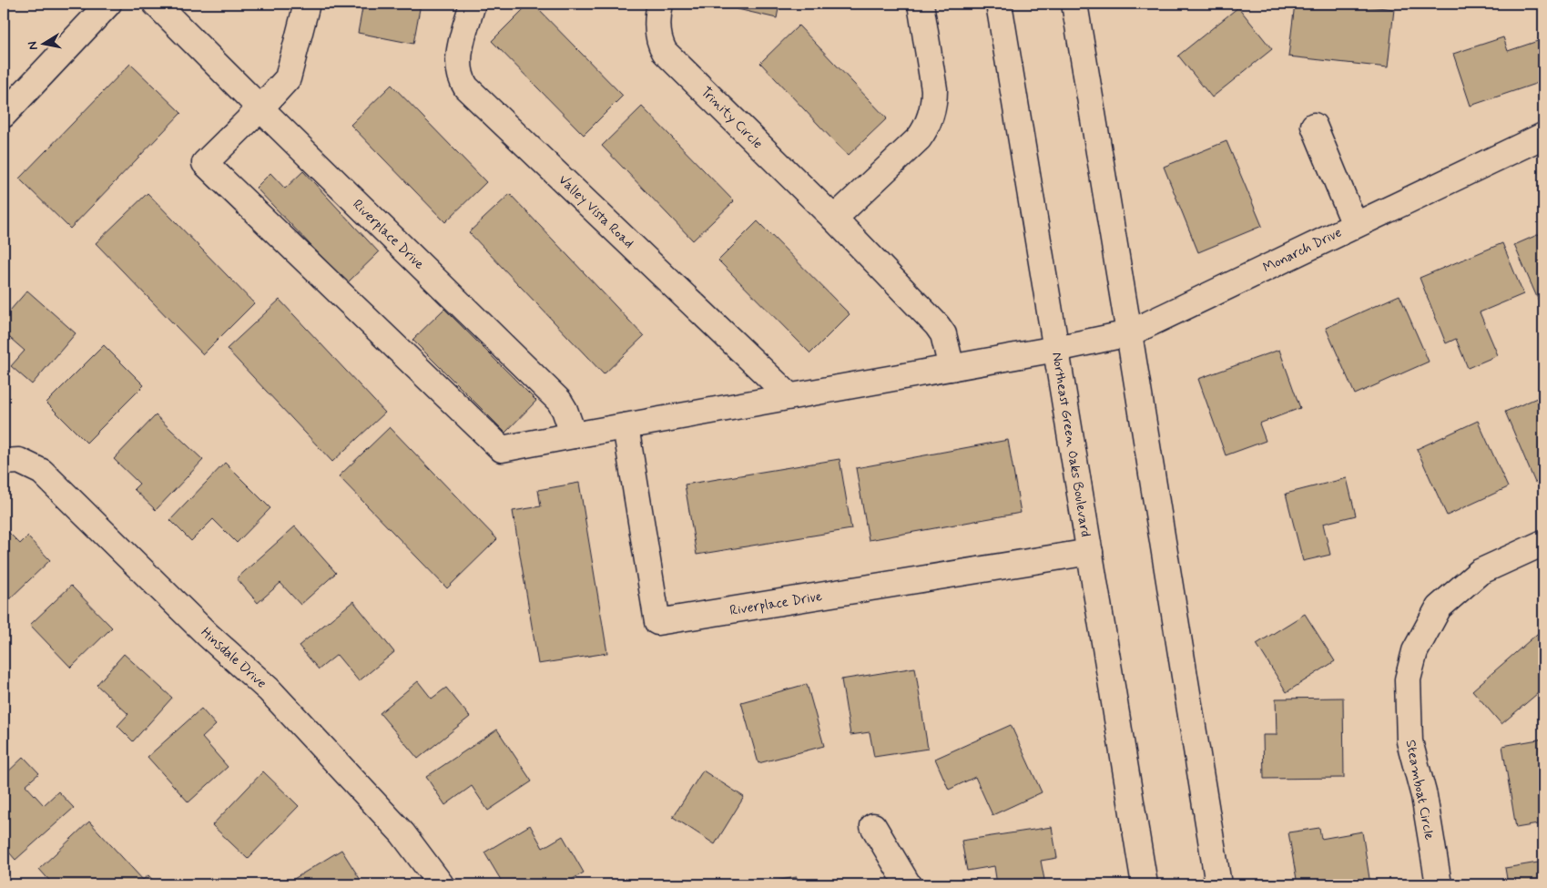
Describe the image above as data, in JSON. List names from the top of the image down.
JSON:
{
  "streets": {
    "main road": [
      "Trinity Circle",
      "Valley Vista Road",
      "Riverplace Drive",
      "Monarch Drive",
      "Northeast Green Oaks Boulevard",
      "Hinsdale Drive",
      "Steamboat Circle"
    ]
  },
  "crossings": [
    ["Riverplace Drive", "Northeast Green Oaks Boulevard"],
    ["Monarch Drive", "Northeast Green Oaks Boulevard"]
  ],
  "north": "left"
}
